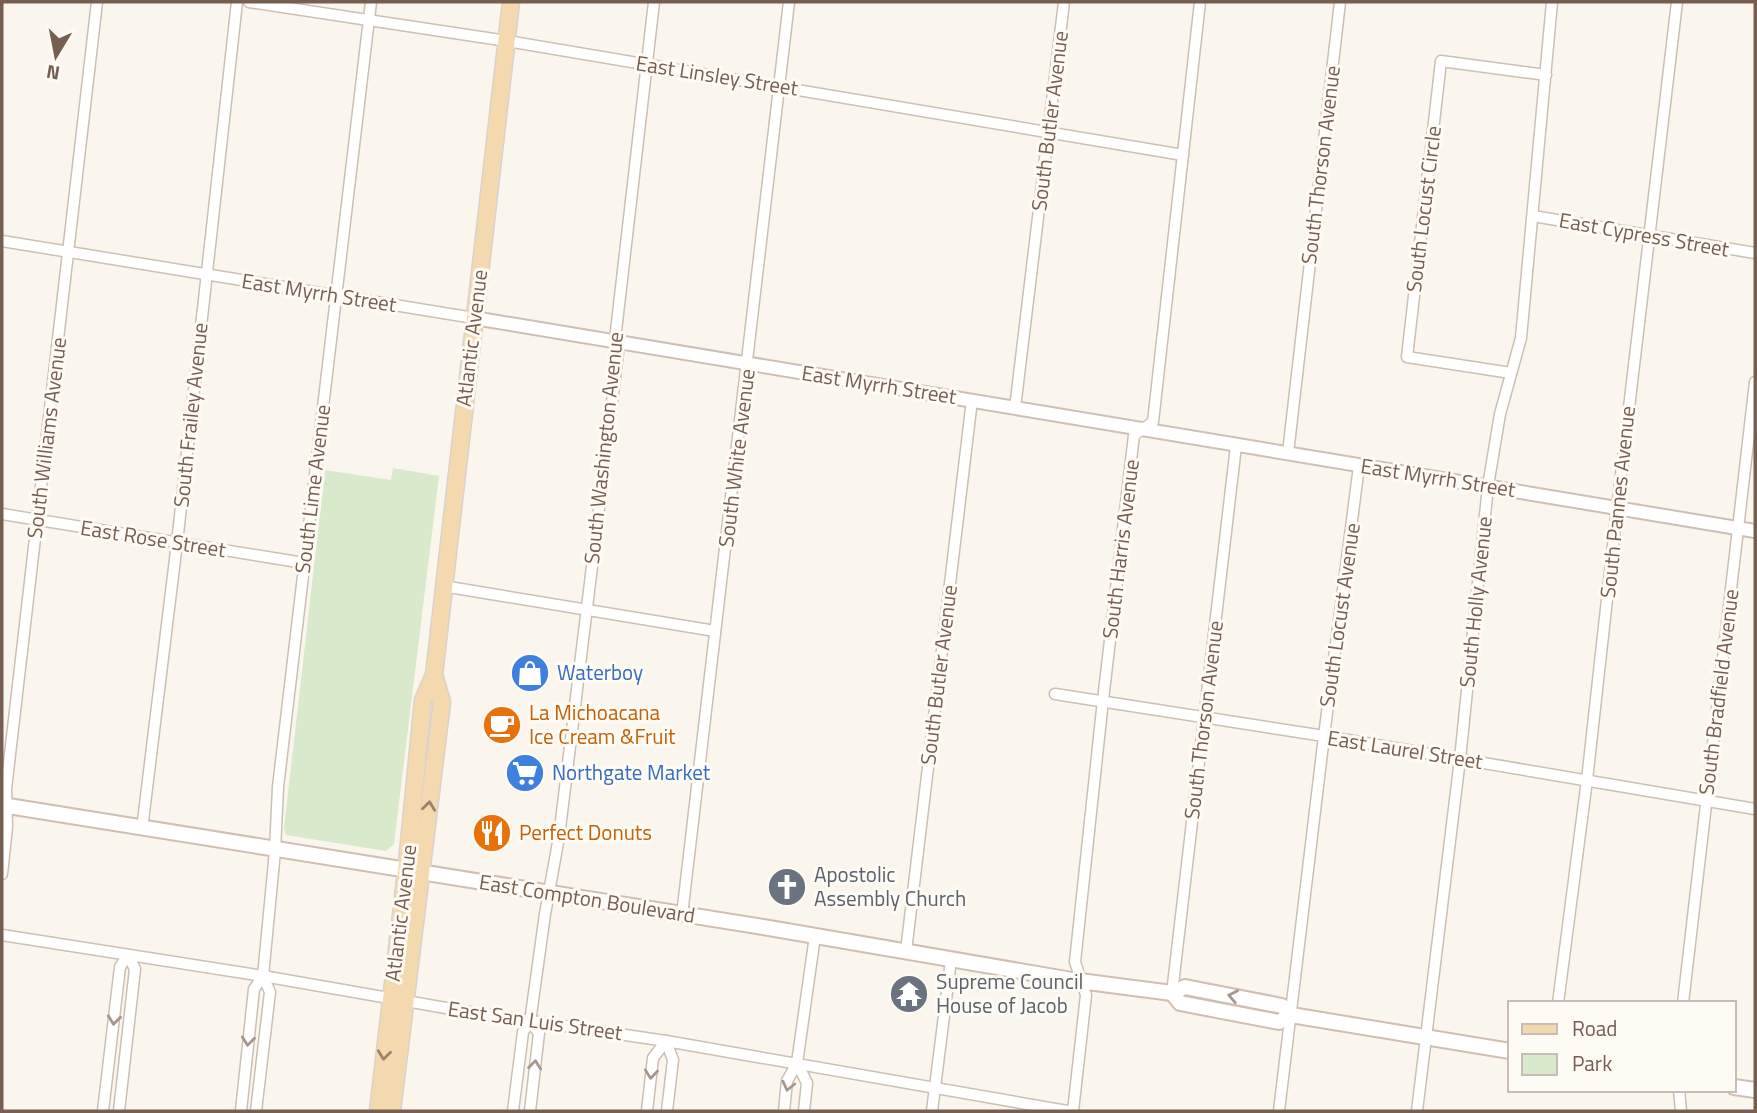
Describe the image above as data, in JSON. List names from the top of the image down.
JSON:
{
  "streets": {
    "main road": ["Atlantic Avenue", "East Compton Boulevard"],
    "street": [
      "East Linsley Street",
      "South Butler Avenue",
      "South Thorson Avenue",
      "South Locust Circle",
      "East Cypress Street",
      "East Myrrh Street",
      "South Frailey Avenue",
      "South Williams Avenue",
      "South Washington Avenue",
      "South White Avenue",
      "South Lime Avenue",
      "South Pannes Avenue",
      "East Rose Street",
      "South Harris Avenue",
      "South Holly Avenue",
      "South Locust Avenue",
      "South Bradfield Avenue",
      "East Laurel Street",
      "East San Luis Street"
    ]
  },
  "crossings": [
    ["East Linsley Street", "South Butler Avenue"],
    ["East Linsley Street", "Atlantic Avenue"],
    ["East Linsley Street", "South Washington Avenue"],
    ["East Linsley Street", "South White Avenue"],
    ["East Linsley Street", "South Lime Avenue"],
    ["East Linsley Street", "South Harris Avenue"],
    ["South Butler Avenue", "East Myrrh Street"],
    ["South Butler Avenue", "East Compton Boulevard"],
    ["South Thorson Avenue", "East Myrrh Street"],
    ["South Thorson Avenue", "East Laurel Street"],
    ["South Thorson Avenue", "East Compton Boulevard"],
    ["South Locust Circle", "South Holly Avenue"],
    ["East Cypress Street", "South Pannes Avenue"],
    ["East Cypress Street", "South Holly Avenue"],
    ["East Myrrh Street", "Atlantic Avenue"],
    ["East Myrrh Street", "South Frailey Avenue"],
    ["East Myrrh Street", "South Williams Avenue"],
    ["East Myrrh Street", "South Washington Avenue"],
    ["East Myrrh Street", "South White Avenue"],
    ["East Myrrh Street", "South Lime Avenue"],
    ["East Myrrh Street", "South Pannes Avenue"],
    ["East Myrrh Street", "South Harris Avenue"],
    ["East Myrrh Street", "South Holly Avenue"],
    ["East Myrrh Street", "South Locust Avenue"],
    ["East Myrrh Street", "South Bradfield Avenue"],
    ["Atlantic Avenue", "East Compton Boulevard"],
    ["Atlantic Avenue", "East San Luis Street"],
    ["South Frailey Avenue", "East Rose Street"],
    ["South Frailey Avenue", "East Compton Boulevard"],
    ["South Williams Avenue", "East Rose Street"],
    ["South Williams Avenue", "East Compton Boulevard"],
    ["South Washington Avenue", "East Compton Boulevard"],
    ["South Washington Avenue", "East San Luis Street"],
    ["South White Avenue", "East Compton Boulevard"],
    ["South Lime Avenue", "East Rose Street"],
    ["South Lime Avenue", "East Compton Boulevard"],
    ["South Lime Avenue", "East San Luis Street"],
    ["South Pannes Avenue", "East Laurel Street"],
    ["South Harris Avenue", "East Laurel Street"],
    ["South Harris Avenue", "East Compton Boulevard"],
    ["South Holly Avenue", "East Laurel Street"],
    ["South Holly Avenue", "East Compton Boulevard"],
    ["South Locust Avenue", "East Laurel Street"],
    ["South Locust Avenue", "East Compton Boulevard"],
    ["South Bradfield Avenue", "East Laurel Street"]
  ],
  "places": {
    "shop": ["Waterboy"],
    "cafe": ["La Michoacana Ice Cream &Fruit"],
    "supermarket": ["Northgate Market"],
    "restaurant": ["Perfect Donuts"],
    "church": ["Apostolic Assembly Church"],
    "temple": ["Supreme Council House of Jacob"]
  },
  "legend": ["Road", "Park"],
  "north": "bottom"
}
